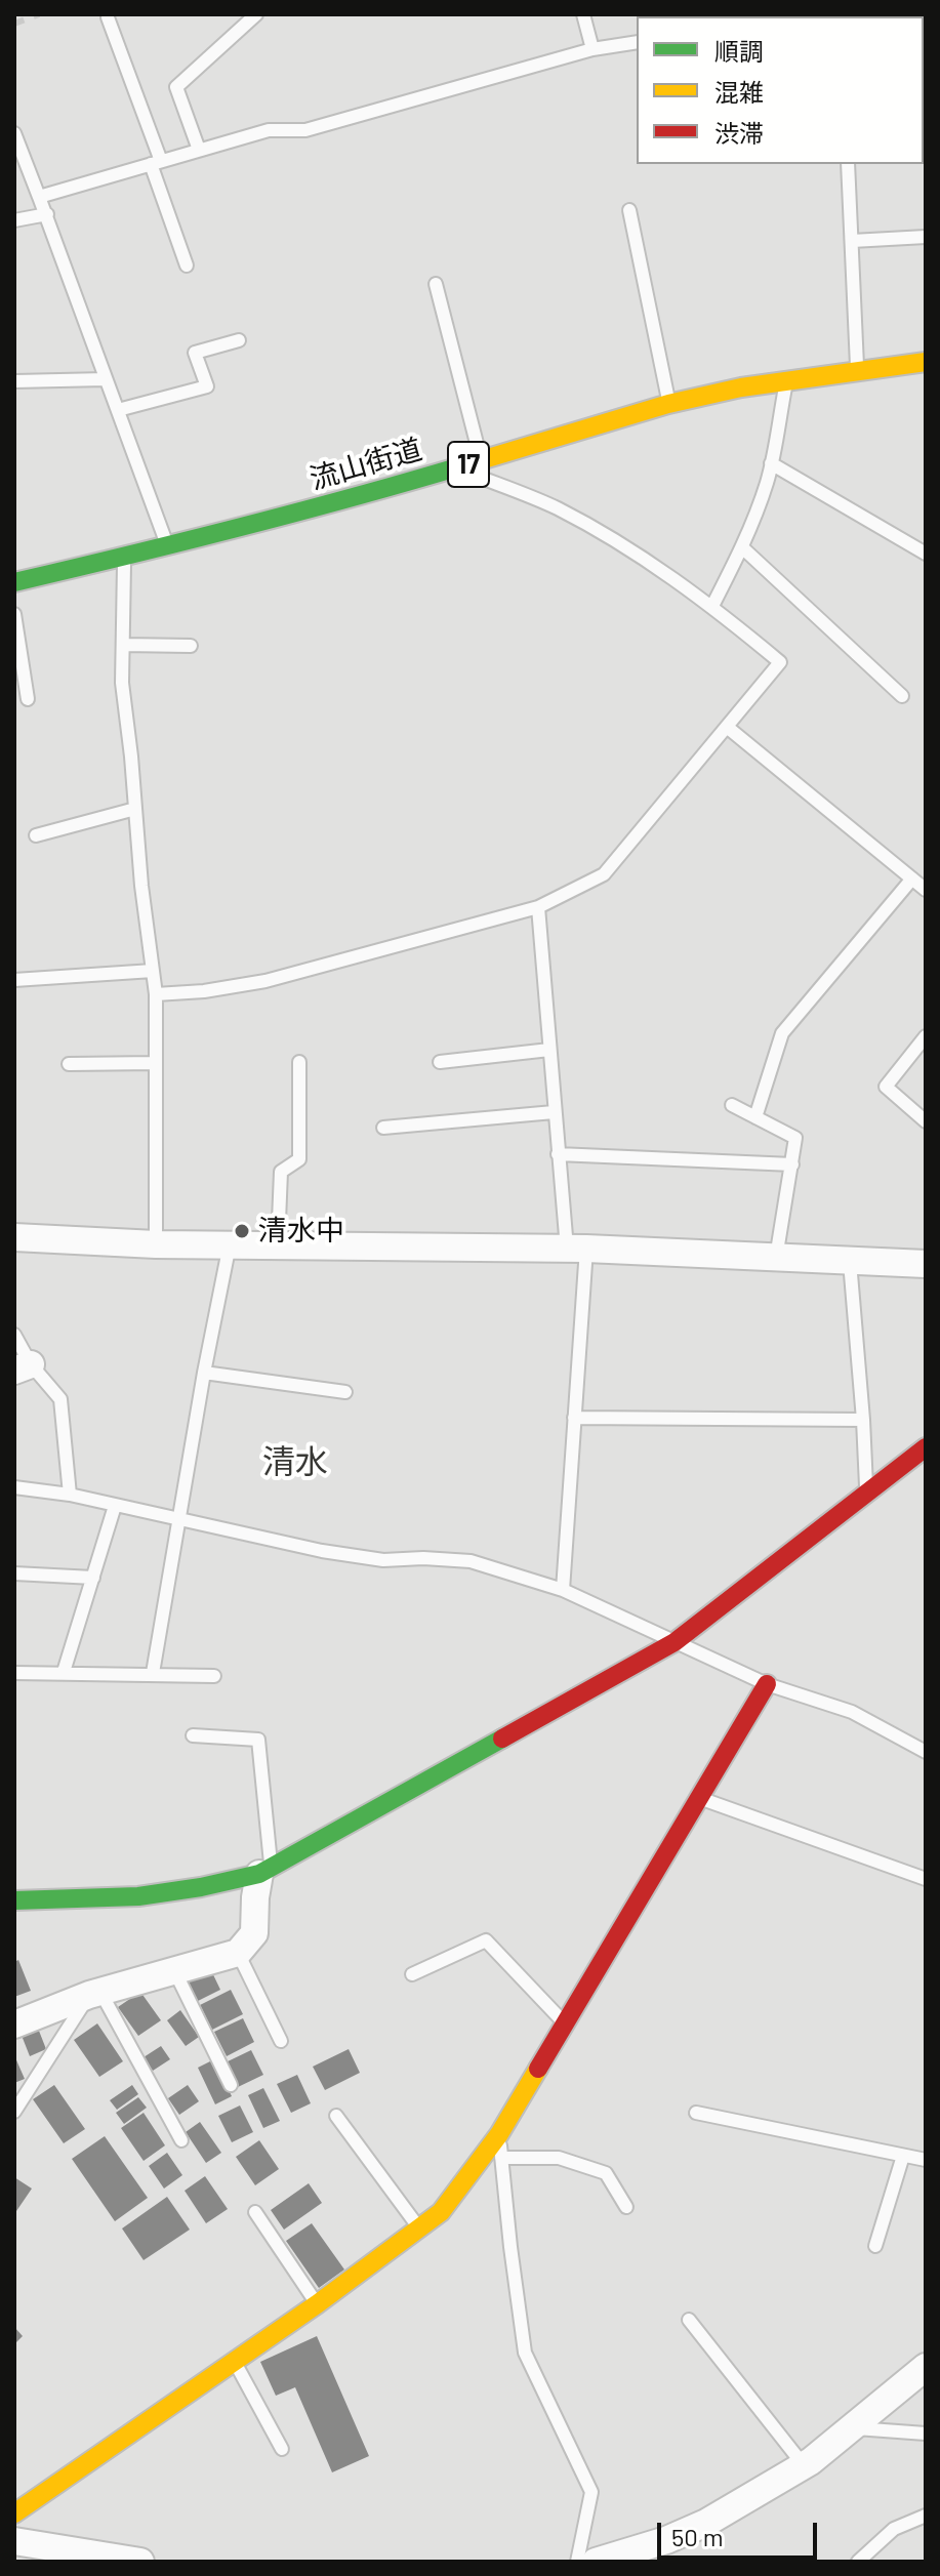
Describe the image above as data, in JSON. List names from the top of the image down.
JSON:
{
  "streets": {
    "street": ["流山街道", "17"]
  },
  "districts": ["清水"],
  "places": ["清水中"],
  "legend": ["順調", "混雑", "渋滞"],
  "scale_bar": "50 m"
}
